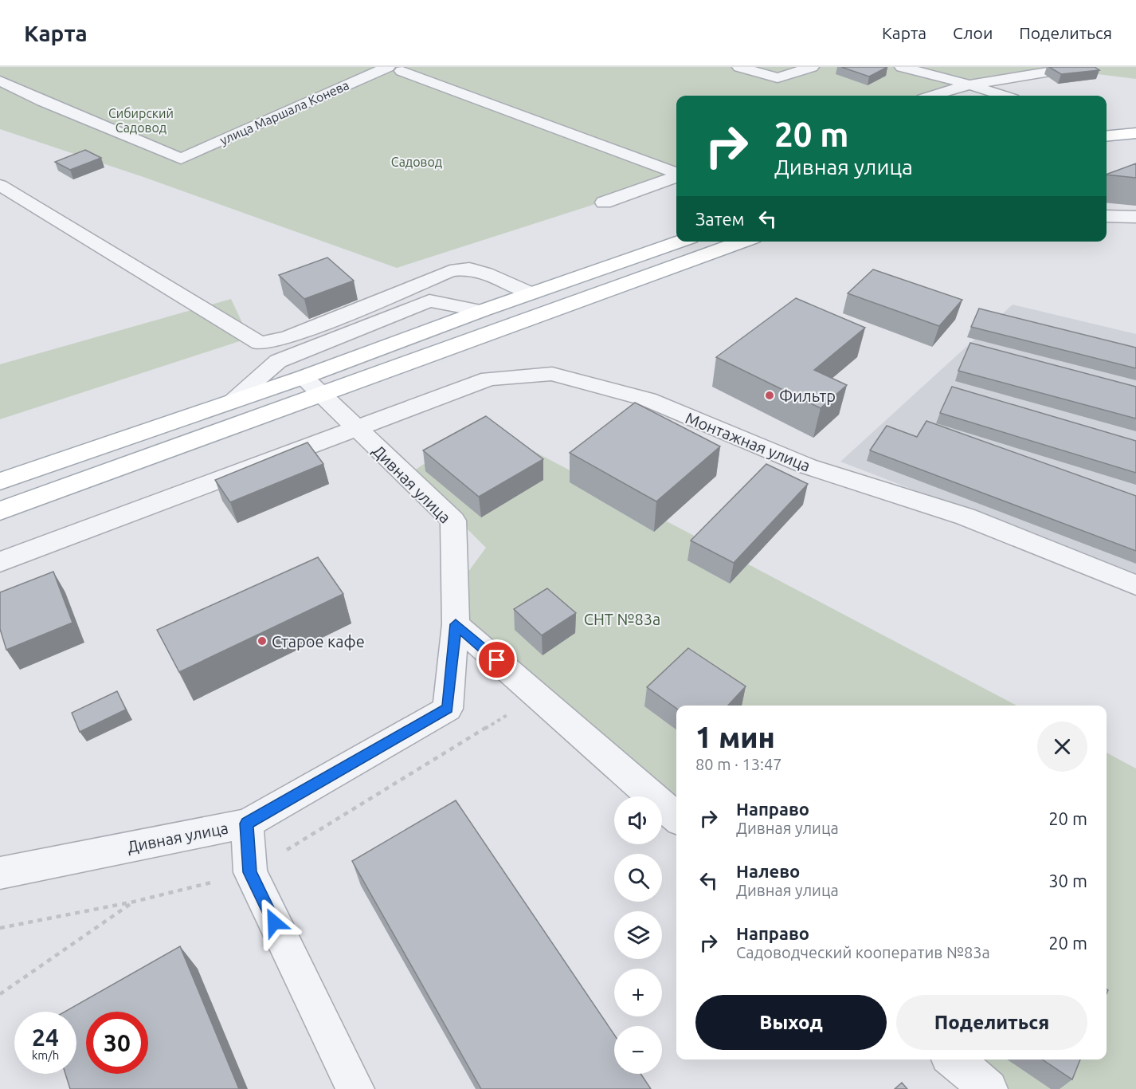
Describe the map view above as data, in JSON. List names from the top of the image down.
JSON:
{
  "streets": {
    "street": ["улица Маршала Конева", "Монтажная улица", "Дивная улица"]
  },
  "crossings": [
    ["Монтажная улица", "Дивная улица"]
  ],
  "parks": ["Сибирский Садовод", "Садовод", "СНТ №83а"],
  "places": ["Фильтр", "Старое кафе"],
  "page": {
    "header": "Карта",
    "nav": ["Карта", "Слои", "Поделиться"],
    "turn": ["20 m", "Дивная улица"],
    "then": "Затем",
    "heading": ["1 мин", "80 m · 13:47"],
    "list": [
      {
        "name": "Направо",
        "note": "Дивная улица",
        "value": "20 m"
      },
      {
        "name": "Налево",
        "note": "Дивная улица",
        "value": "30 m"
      },
      {
        "name": "Направо",
        "note": "Садоводческий кооператив №83а",
        "value": "20 m"
      }
    ],
    "map_buttons": ["+", "−"],
    "buttons": ["Выход", "Поделиться"],
    "speed": "24 km/h",
    "limit": "30"
  }
}
